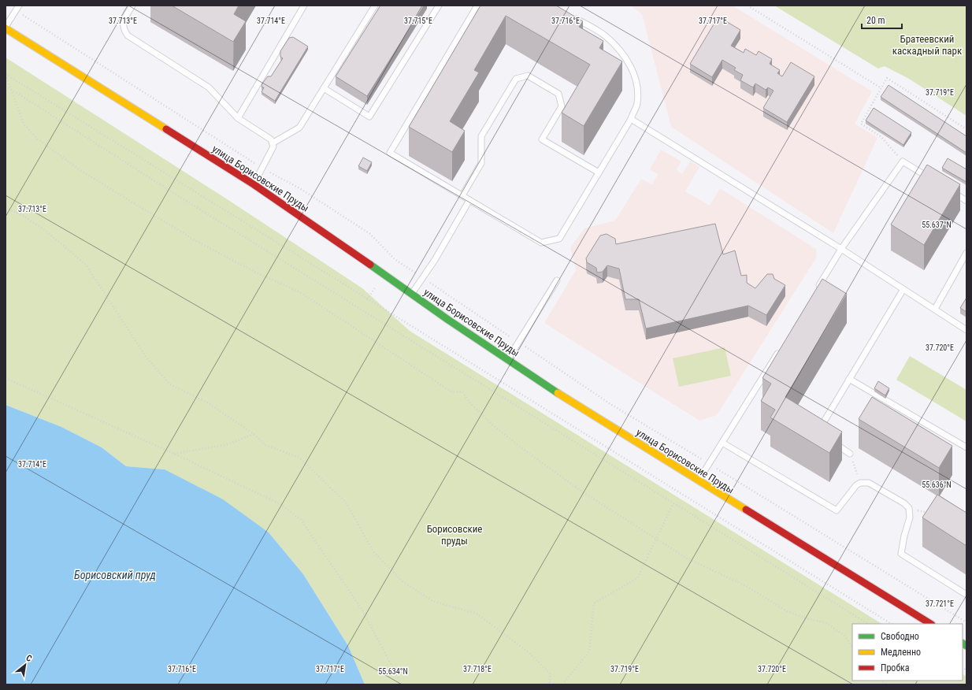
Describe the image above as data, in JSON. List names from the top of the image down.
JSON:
{
  "streets": {
    "main road": ["улица Борисовские Пруды"]
  },
  "water": ["Борисовский пруд"],
  "parks": ["Братеевский каскадный парк", "Борисовские пруды"],
  "legend": ["Свободно", "Медленно", "Пробка"],
  "scale_bar": "20 m",
  "north": "top right",
  "coordinates": [
    "37.713°E",
    "37.714°E",
    "37.715°E",
    "37.716°E",
    "37.717°E",
    "37.719°E",
    "55.637°N",
    "37.720°E",
    "55.636°N",
    "37.721°E",
    "37.718°E",
    "55.634°N"
  ]
}
